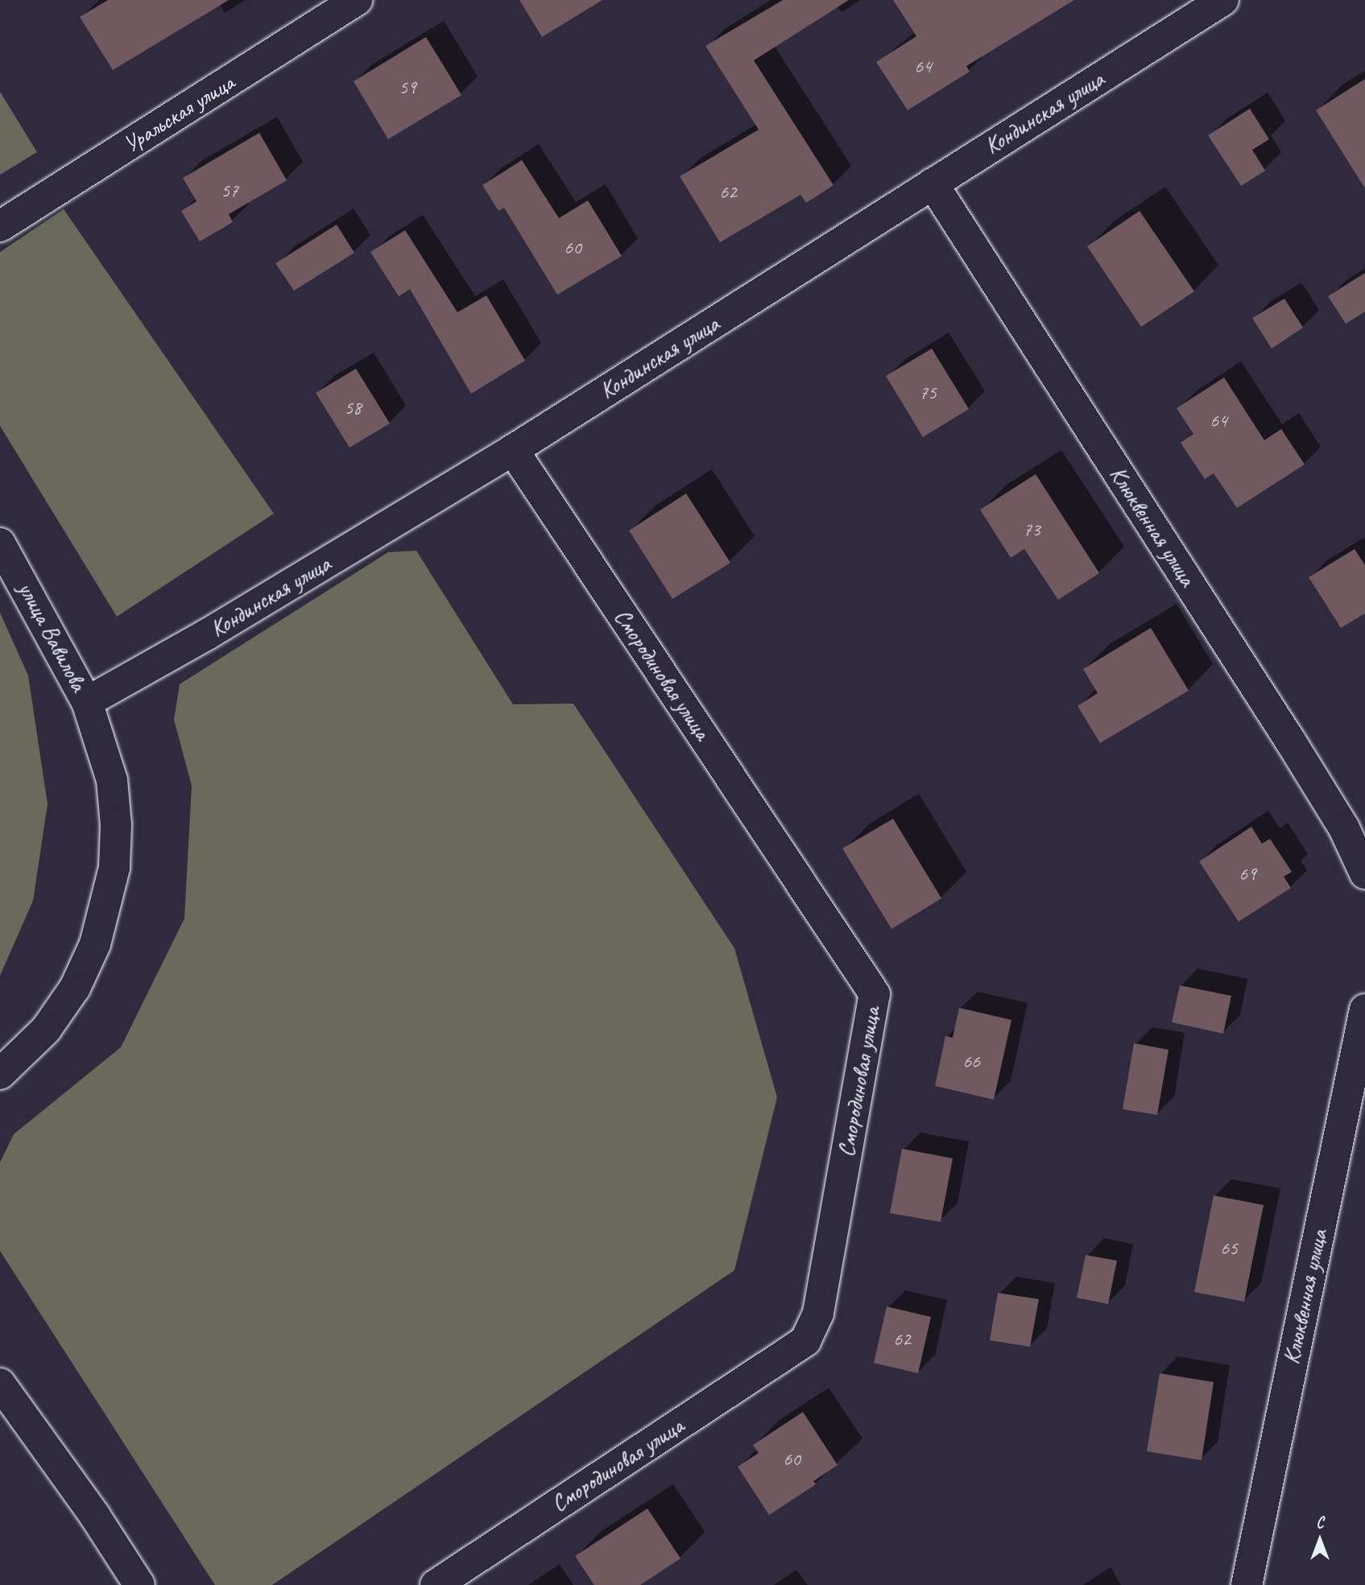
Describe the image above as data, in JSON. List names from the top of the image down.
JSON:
{
  "streets": {
    "street": [
      "Кондинская улица",
      "Уральская улица",
      "Клюквенная улица",
      "улица Вавилова",
      "Смородиновая улица"
    ]
  },
  "crossings": [
    ["Кондинская улица", "Клюквенная улица"],
    ["Кондинская улица", "улица Вавилова"],
    ["Кондинская улица", "Смородиновая улица"]
  ],
  "house_numbers": [
    "64",
    "59",
    "57",
    "62",
    "60",
    "75",
    "58",
    "64",
    "73",
    "69",
    "66",
    "65",
    "62",
    "60"
  ],
  "north": "top"
}
